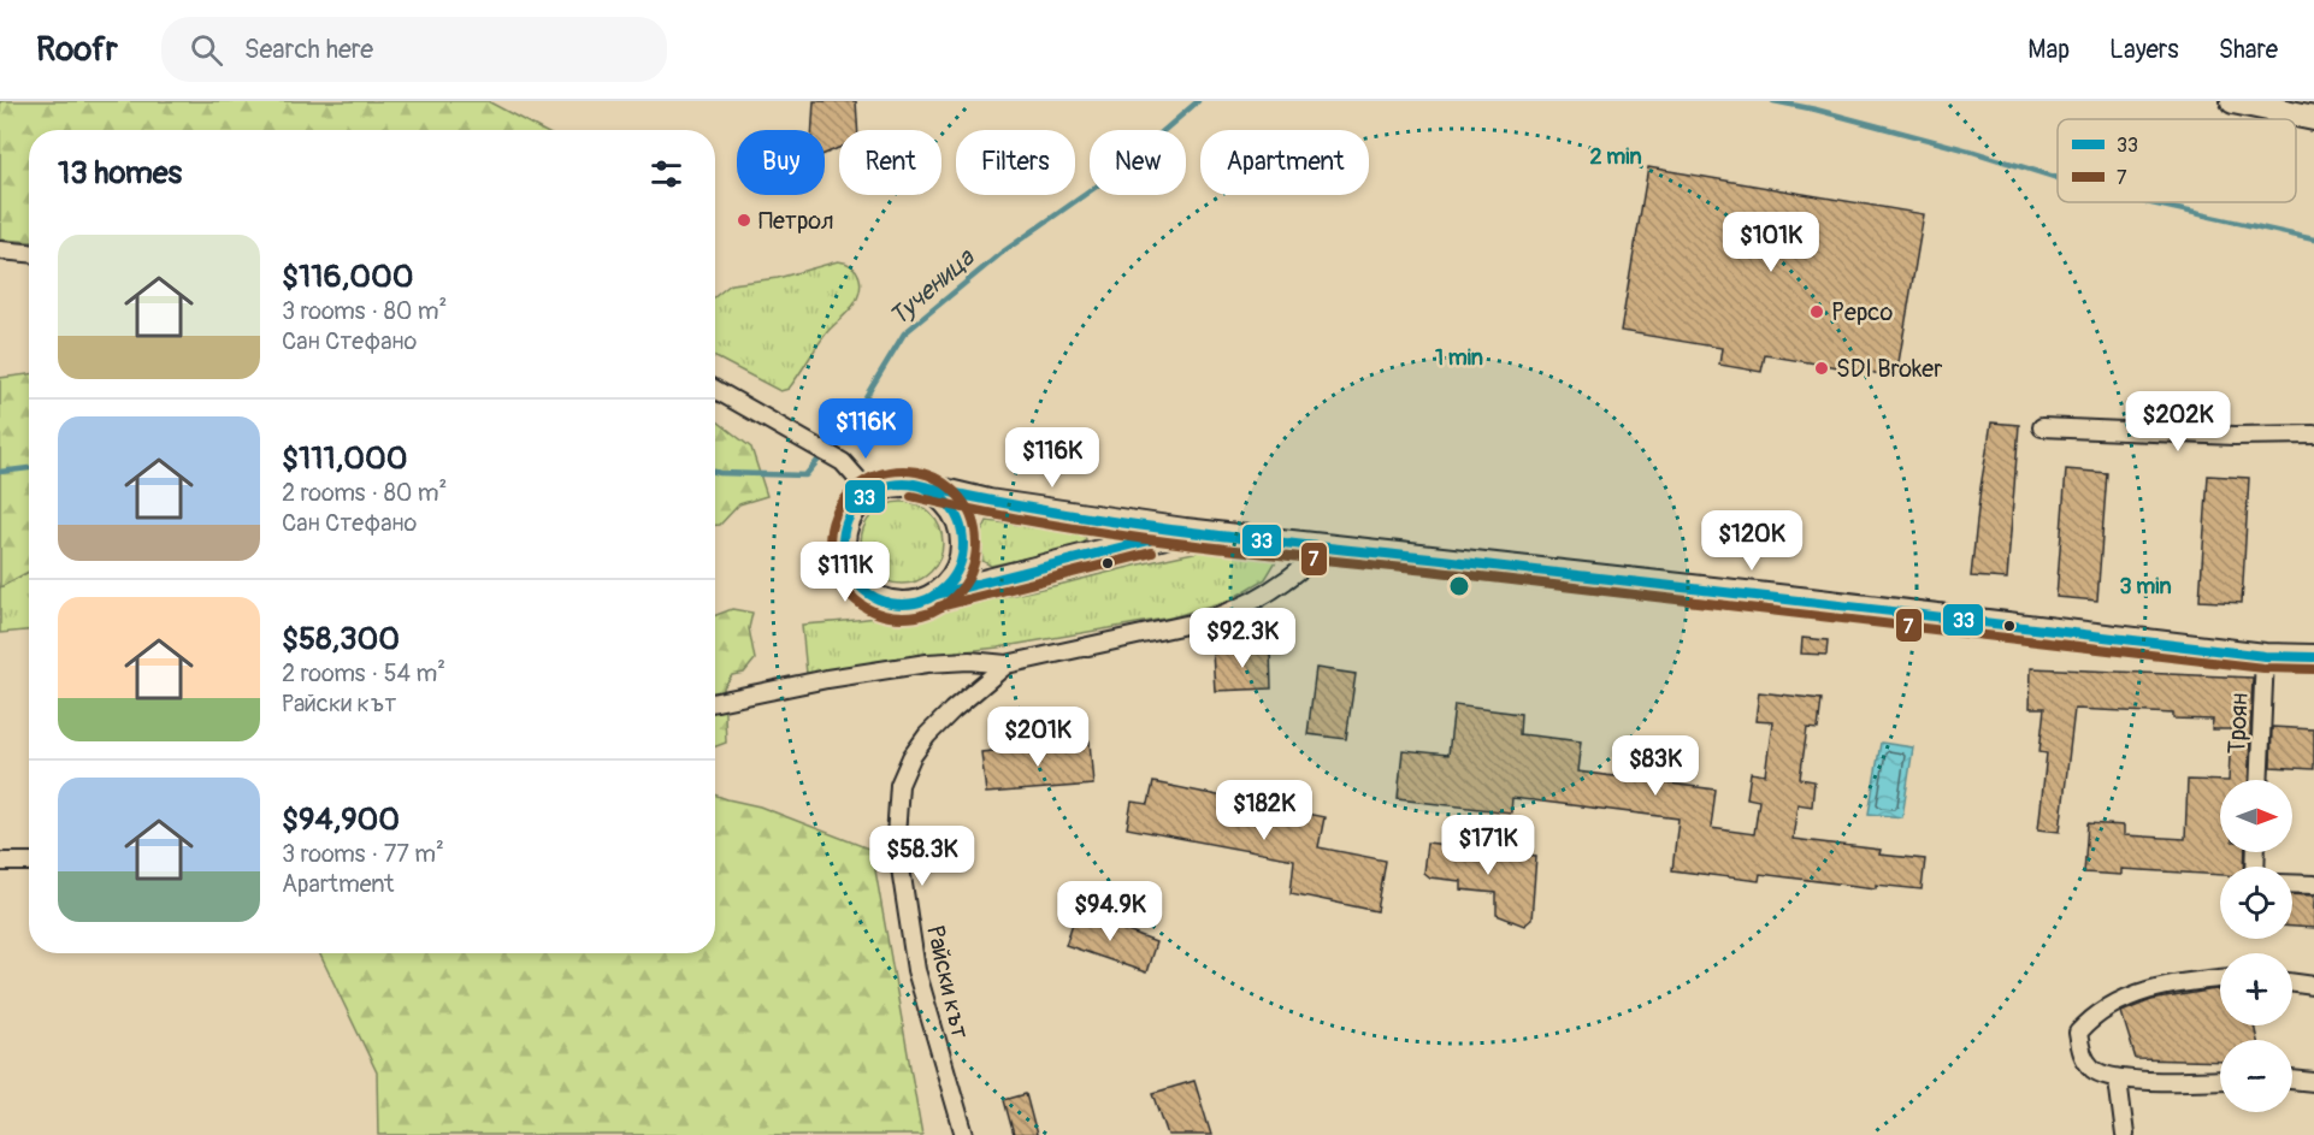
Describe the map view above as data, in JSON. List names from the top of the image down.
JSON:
{
  "streets": {
    "street": ["Троян", "Райски кът"]
  },
  "water": ["Тученица"],
  "places": ["Петрол", "Pepco", "SDI Broker"],
  "lines": ["transit line 7", "transit line 33"],
  "legend": ["33", "7"],
  "north": "right",
  "page": {
    "header": "Roofr",
    "search": "Search here",
    "nav": ["Map", "Layers", "Share"],
    "chip": [
      "Buy",
      "Rent",
      "Filters",
      "New",
      "Apartment"
    ],
    "heading": "13 homes",
    "price": [
      "$101K",
      "$202K",
      "$116K",
      "$116K",
      "$120K",
      "$111K",
      "$92.3K",
      "$201K",
      "$83K",
      "$182K",
      "$171K",
      "$58.3K",
      "$94.9K"
    ],
    "list": [
      {
        "name": "$116,000",
        "note": "3 rooms · 80 m² · Сан Стефано"
      },
      {
        "name": "$111,000",
        "note": "2 rooms · 80 m² · Сан Стефано"
      },
      {
        "name": "$58,300",
        "note": "2 rooms · 54 m² · Райски кът"
      },
      {
        "name": "$94,900",
        "note": "3 rooms · 77 m² · Apartment"
      }
    ],
    "map_buttons": ["+", "−"]
  },
  "rings": ["2 min", "1 min", "3 min"]
}
